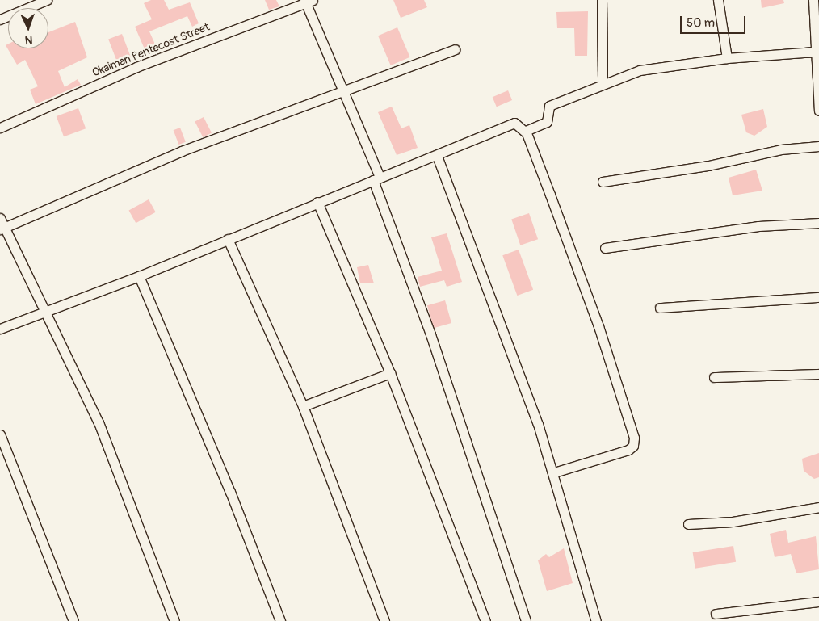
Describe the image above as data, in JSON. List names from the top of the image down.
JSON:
{
  "streets": {
    "street": ["Okaiman Pentecost Street"]
  },
  "scale_bar": "50 m",
  "north": "bottom"
}
